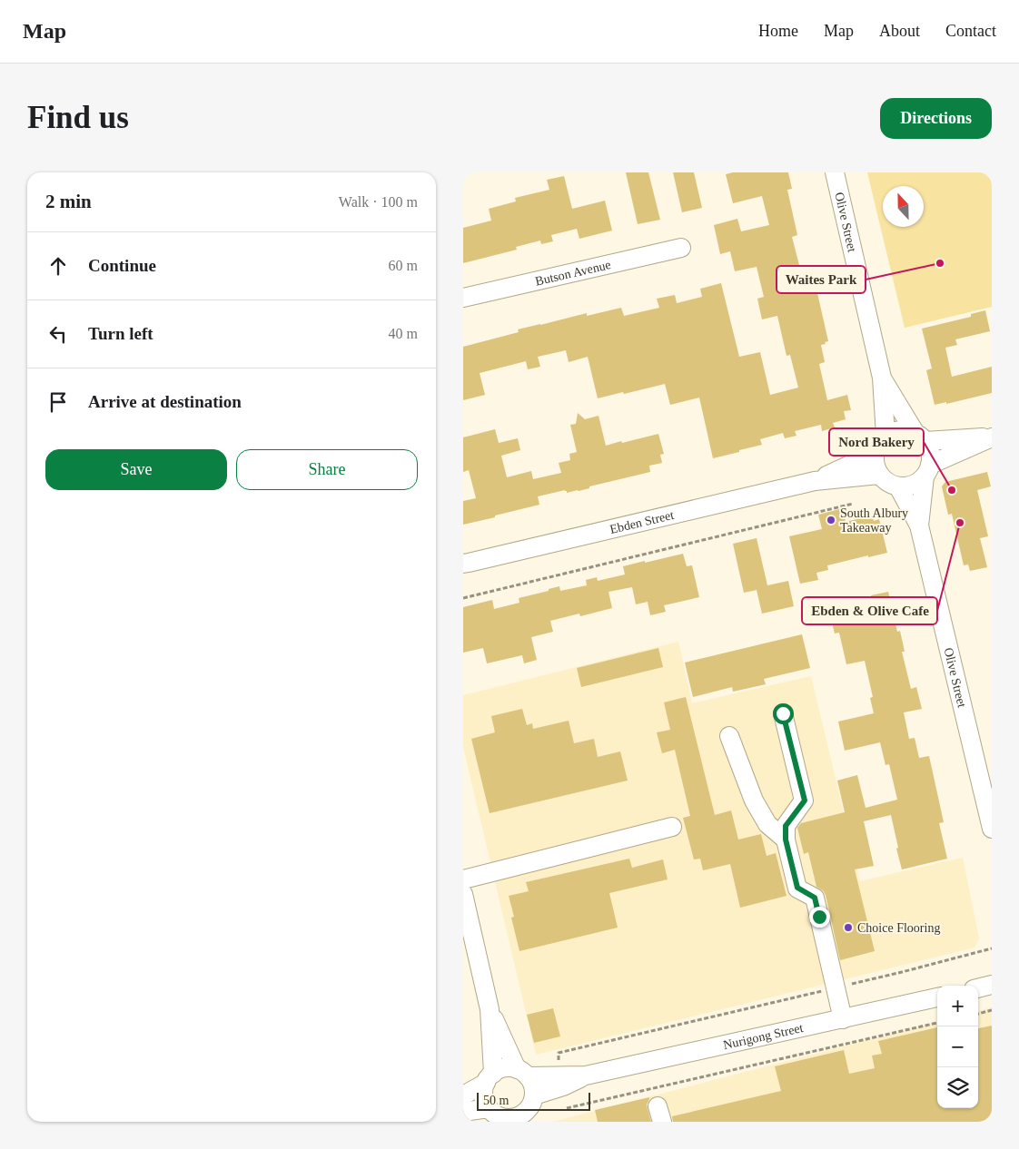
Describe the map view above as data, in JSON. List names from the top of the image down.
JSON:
{
  "streets": {
    "street": [
      "Olive Street",
      "Butson Avenue",
      "Ebden Street",
      "Nurigong Street"
    ]
  },
  "crossings": [
    ["Olive Street", "Ebden Street"]
  ],
  "places": [
    "Waites Park",
    "Nord Bakery",
    "South Albury Takeaway",
    "Ebden & Olive Cafe",
    "Choice Flooring"
  ],
  "scale_bar": "50 m",
  "north": "top",
  "page": {
    "header": "Map",
    "nav": [
      "Home",
      "Map",
      "About",
      "Contact"
    ],
    "buttons": [
      "Directions",
      ["Save", "Share"]
    ],
    "title": "Find us",
    "heading": ["2 min", "Walk · 100 m"],
    "list": [
      ["Continue", "60 m"],
      ["Turn left", "40 m"],
      "Arrive at destination"
    ],
    "map_buttons": ["+", "−"],
    "scale": "50 m"
  }
}
